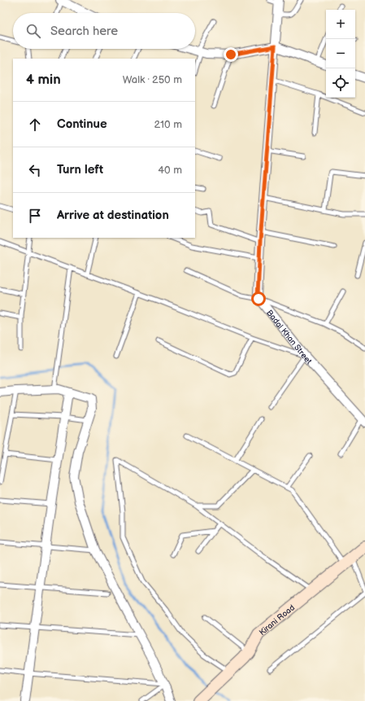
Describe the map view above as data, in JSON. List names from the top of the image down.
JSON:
{
  "streets": {
    "main road": ["Kirani Road"],
    "street": ["Badal Khan Street"]
  },
  "page": {
    "map_buttons": ["+", "−"],
    "search": "Search here",
    "heading": ["4 min", "Walk · 250 m"],
    "list": [
      ["Continue", "210 m"],
      ["Turn left", "40 m"],
      "Arrive at destination"
    ]
  }
}
